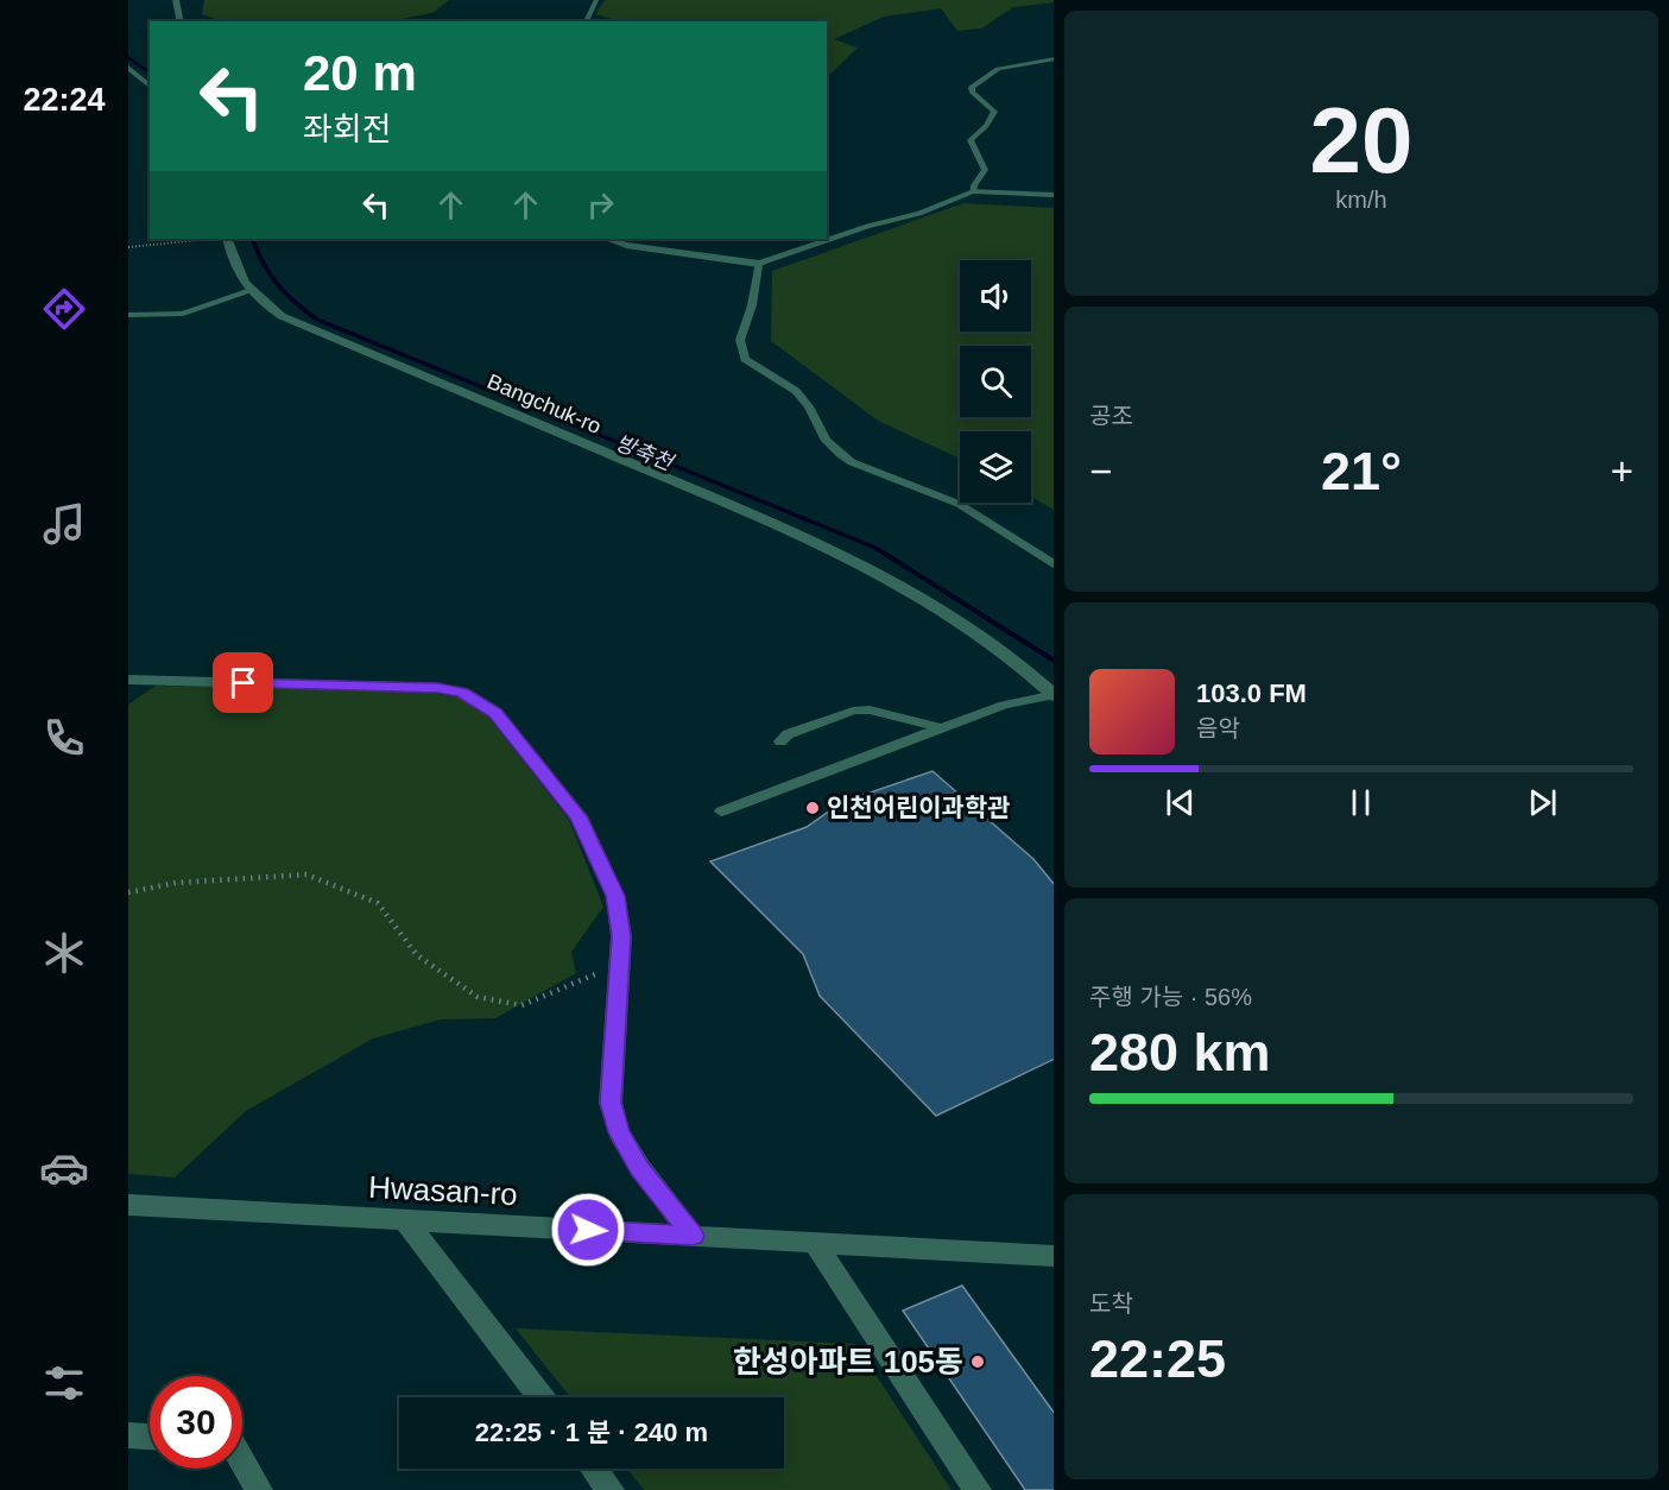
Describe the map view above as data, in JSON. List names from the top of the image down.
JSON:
{
  "streets": {
    "street": ["Bangchuk-ro", "Hwasan-ro"]
  },
  "water": ["방축천"],
  "places": ["인천어린이과학관", "한성아파트 105동"],
  "page": {
    "tabs": "22:24",
    "tile": [
      ["20", "km/h"],
      "공조",
      ["주행 가능 · 56%", "280 km"],
      ["도착", "22:25"]
    ],
    "turn": ["20 m", "좌회전"],
    "heat": ["−", "21°", "+"],
    "song": ["103.0 FM", "음악"],
    "limit": "30",
    "trip": "22:25 · 1 분 · 240 m"
  }
}
